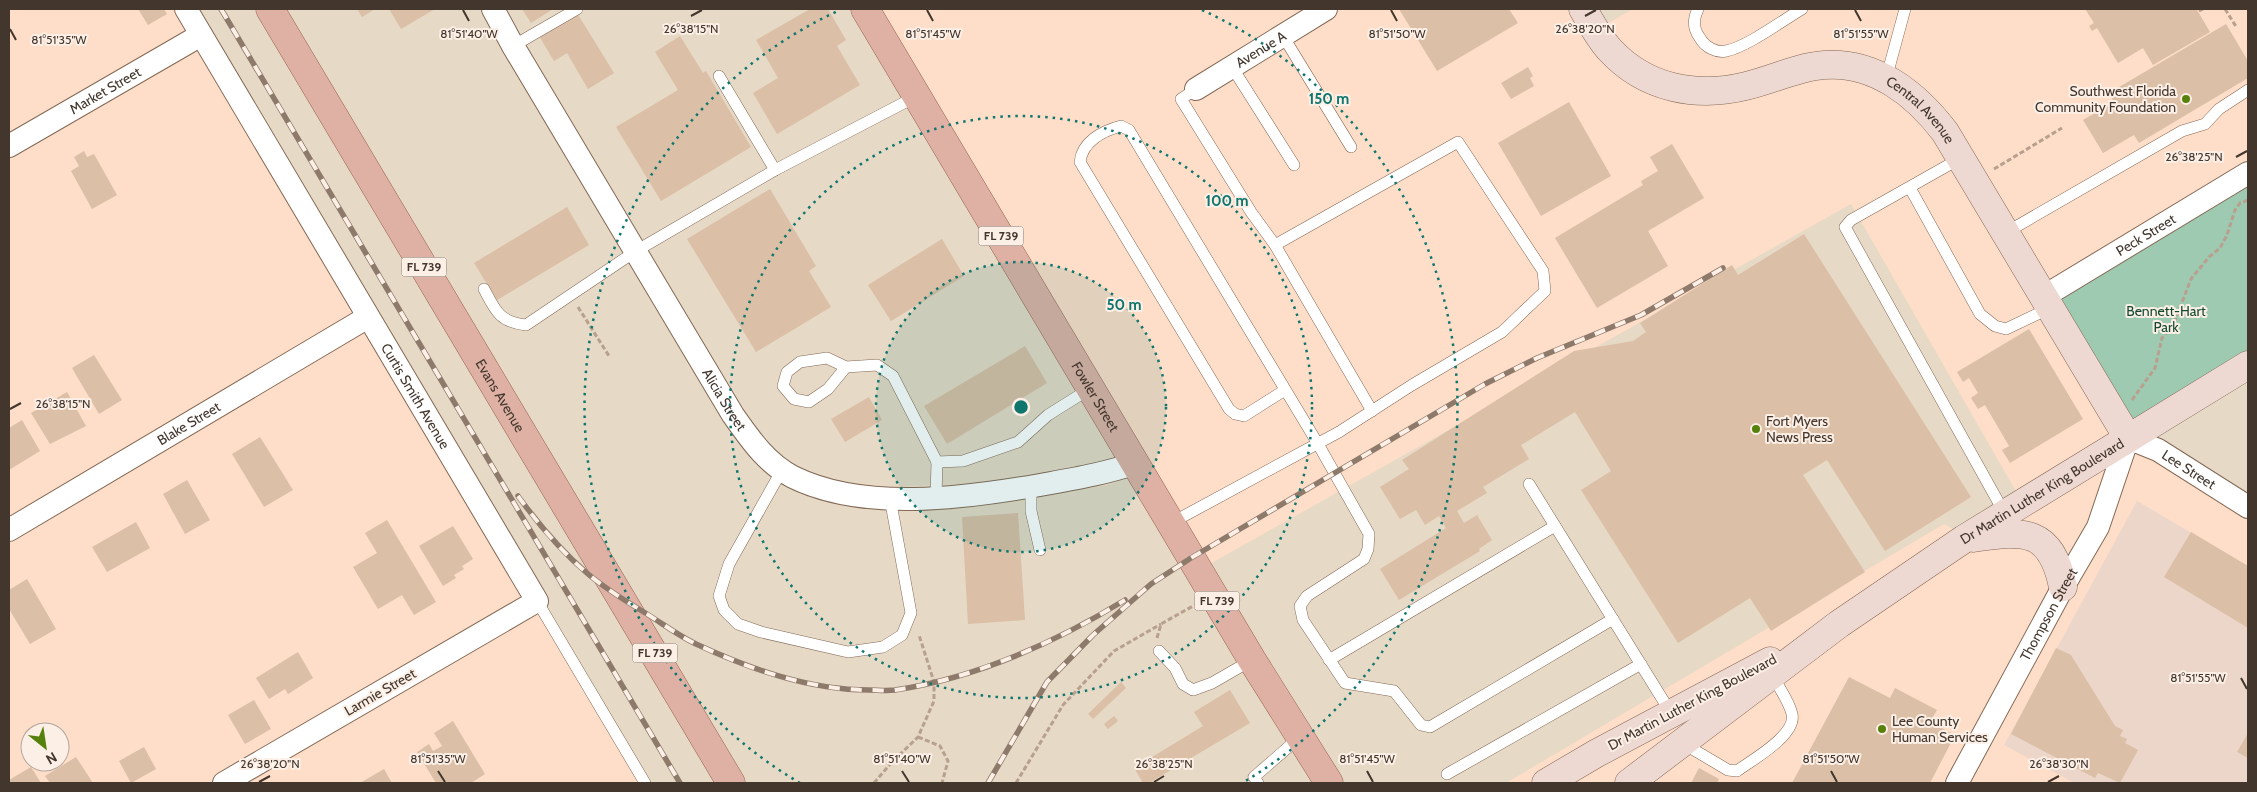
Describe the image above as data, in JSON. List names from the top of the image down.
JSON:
{
  "streets": {
    "main road": [
      "Central Avenue",
      "FL 739",
      "Evans Avenue",
      "Fowler Street",
      "Dr Martin Luther King Boulevard"
    ],
    "street": [
      "Avenue A",
      "Market Street",
      "Peck Street",
      "Curtis Smith Avenue",
      "Alicia Street",
      "Blake Street",
      "Lee Street",
      "Thompson Street",
      "Larmie Street"
    ]
  },
  "crossings": [
    ["Market Street", "Curtis Smith Avenue"],
    ["Central Avenue", "Peck Street"],
    ["Central Avenue", "Lee Street"],
    ["Central Avenue", "Dr Martin Luther King Boulevard"],
    ["Central Avenue", "Thompson Street"],
    ["Curtis Smith Avenue", "Blake Street"],
    ["Curtis Smith Avenue", "Larmie Street"],
    ["Fowler Street", "Alicia Street"],
    ["Lee Street", "Dr Martin Luther King Boulevard"],
    ["Lee Street", "Thompson Street"],
    ["Dr Martin Luther King Boulevard", "Thompson Street"]
  ],
  "parks": ["Bennett-Hart Park"],
  "places": ["Southwest Florida Community Foundation", "Fort Myers News Press", "Lee County Human Services"],
  "north": "bottom right",
  "coordinates": [
    "26°38'15\"N",
    "26°38'20\"N",
    "81°51'45\"W",
    "81°51'40\"W",
    "81°51'50\"W",
    "81°51'55\"W",
    "81°51'35\"W",
    "26°38'25\"N",
    "26°38'30\"N"
  ],
  "rings": ["150 m", "100 m", "50 m"]
}
